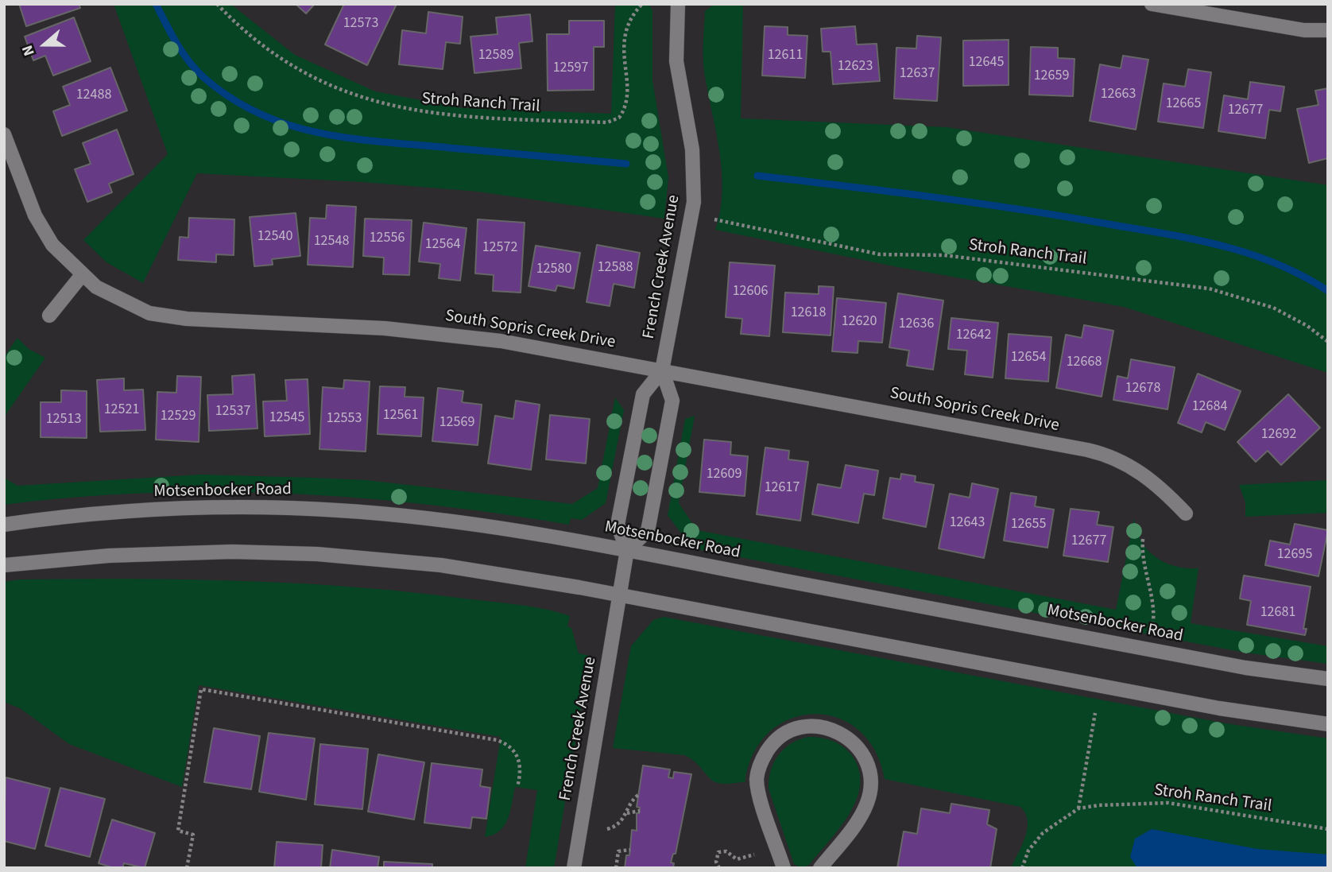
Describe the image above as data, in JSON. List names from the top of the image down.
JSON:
{
  "streets": {
    "street": ["French Creek Avenue", "South Sopris Creek Drive", "Motsenbocker Road"],
    "path": ["Stroh Ranch Trail"]
  },
  "crossings": [
    ["French Creek Avenue", "South Sopris Creek Drive"],
    ["French Creek Avenue", "Motsenbocker Road"]
  ],
  "house_numbers": [
    "12573",
    "12589",
    "12611",
    "12645",
    "12623",
    "12597",
    "12637",
    "12659",
    "12663",
    "12488",
    "12665",
    "12677",
    "12540",
    "12556",
    "12548",
    "12564",
    "12572",
    "12588",
    "12580",
    "12606",
    "12618",
    "12620",
    "12636",
    "12642",
    "12654",
    "12668",
    "12678",
    "12684",
    "12521",
    "12537",
    "12561",
    "12529",
    "12545",
    "12553",
    "12513",
    "12569",
    "12692",
    "12609",
    "12617",
    "12643",
    "12655",
    "12677",
    "12695",
    "12681"
  ],
  "north": "left"
}
